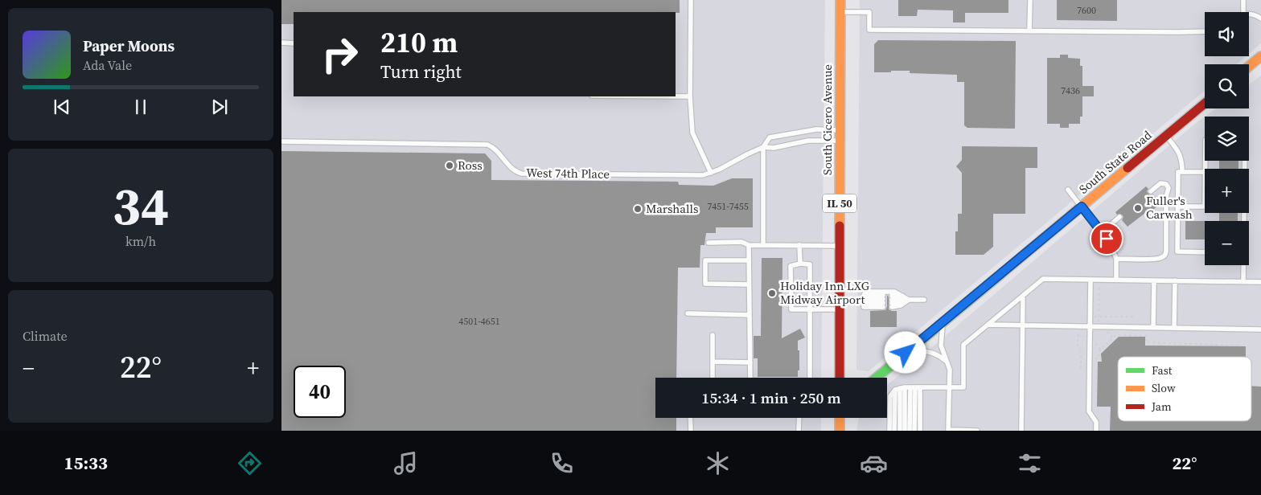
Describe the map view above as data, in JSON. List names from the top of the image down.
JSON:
{
  "streets": {
    "street": ["South Cicero Avenue", "South State Road", "IL 50"],
    "lane": ["West 74th Place"]
  },
  "crossings": [
    ["South Cicero Avenue", "West 74th Place"]
  ],
  "places": [
    "Ross",
    "Fuller's Carwash",
    "Marshalls",
    "Holiday Inn LXG Midway Airport"
  ],
  "house_numbers": [
    "7600",
    "7436",
    "7451-7455",
    "4501-4651"
  ],
  "legend": ["Fast", "Slow", "Jam"],
  "page": {
    "map_buttons": ["+", "−"],
    "turn": ["210 m", "Turn right"],
    "song": ["Paper Moons", "Ada Vale"],
    "tile": [
      ["34", "km/h"],
      "Climate"
    ],
    "heat": ["−", "22°", "+"],
    "limit": "40",
    "trip": "15:34 · 1 min · 250 m",
    "tabs": ["15:33", "22°"]
  }
}
